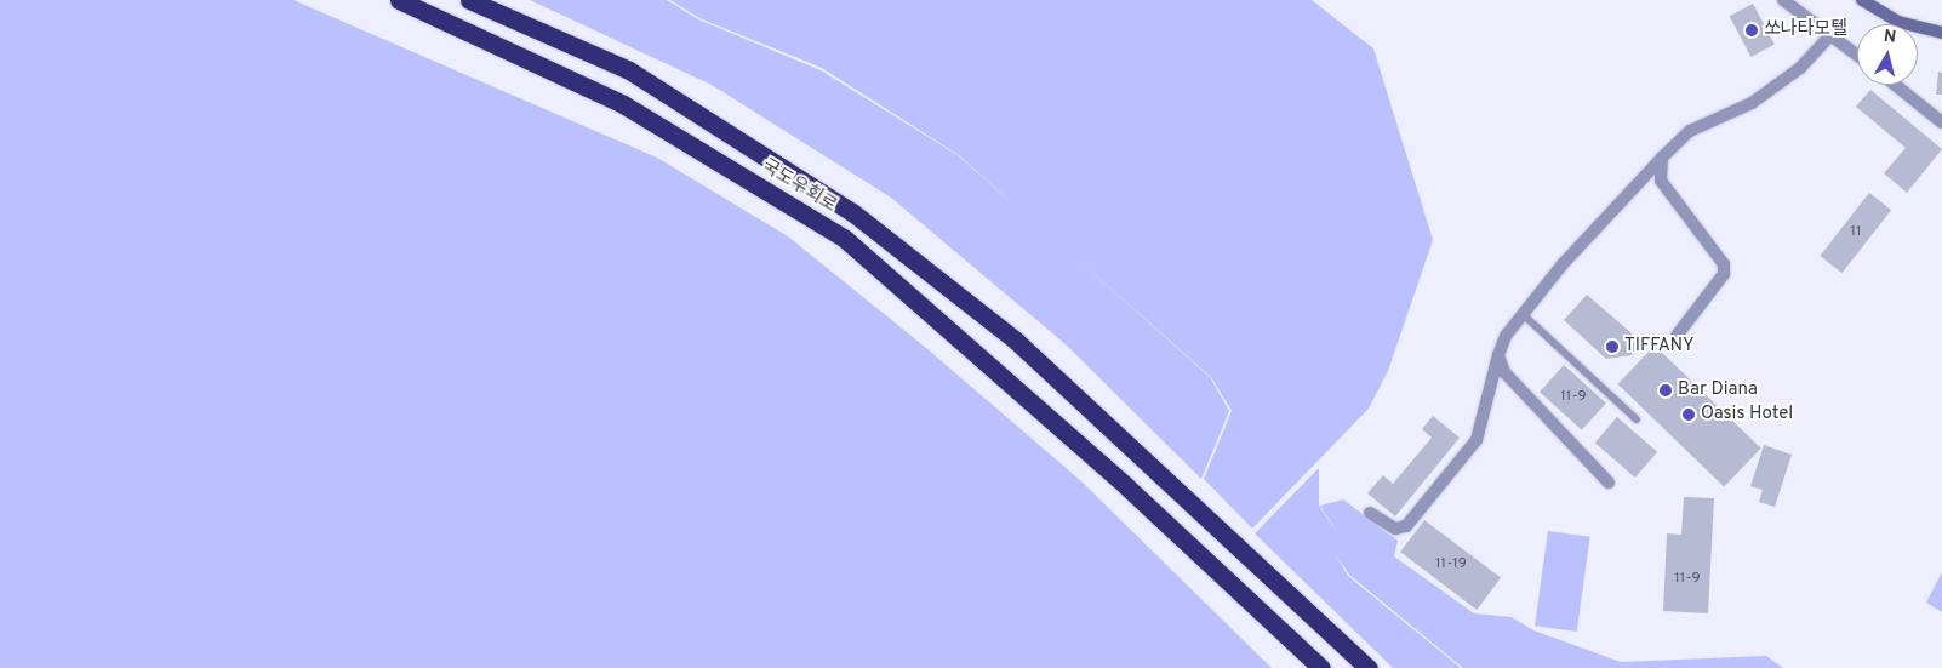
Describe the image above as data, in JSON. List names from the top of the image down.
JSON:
{
  "streets": {
    "highway": ["국도우회로"]
  },
  "places": [
    "쏘나타모텔",
    "TIFFANY",
    "Bar Diana",
    "Oasis Hotel"
  ],
  "house_numbers": [
    "11",
    "11-9",
    "11-19",
    "11-9"
  ],
  "north": "top"
}
